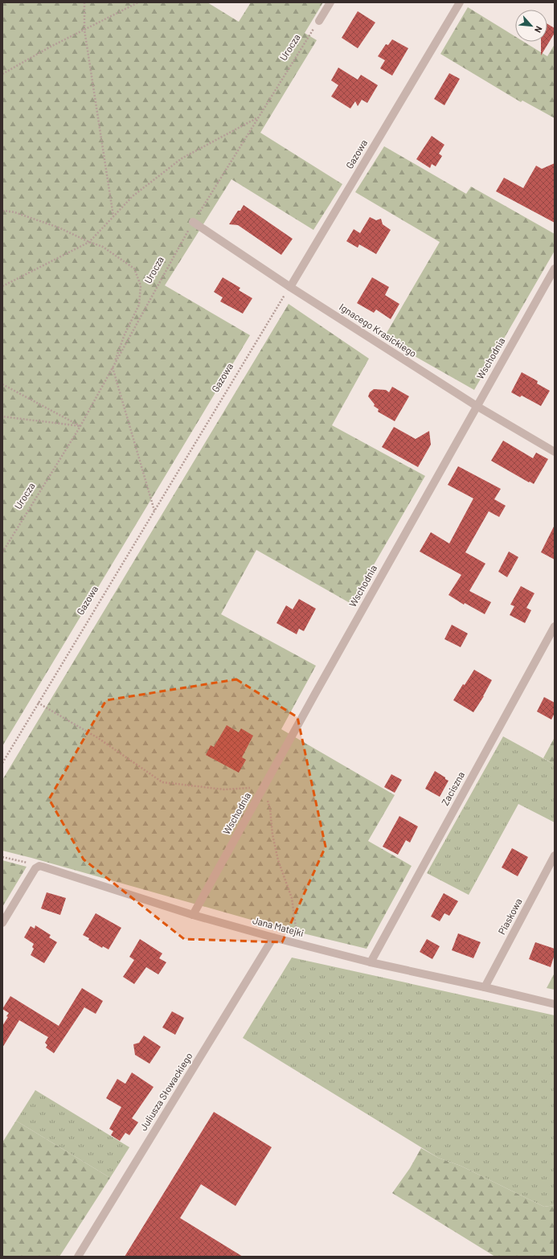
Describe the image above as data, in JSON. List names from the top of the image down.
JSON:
{
  "streets": {
    "street": [
      "Gazowa",
      "Ignacego Krasickiego",
      "Wschodnia",
      "Zaciszna",
      "Piaskowa",
      "Jana Matejki",
      "Juliusza Słowackiego"
    ],
    "path": ["Urocza"]
  },
  "crossings": [
    ["Urocza", "Ignacego Krasickiego"],
    ["Gazowa", "Ignacego Krasickiego"],
    ["Ignacego Krasickiego", "Wschodnia"],
    ["Wschodnia", "Jana Matejki"],
    ["Zaciszna", "Jana Matejki"],
    ["Piaskowa", "Jana Matejki"],
    ["Jana Matejki", "Juliusza Słowackiego"]
  ],
  "north": "bottom right"
}
